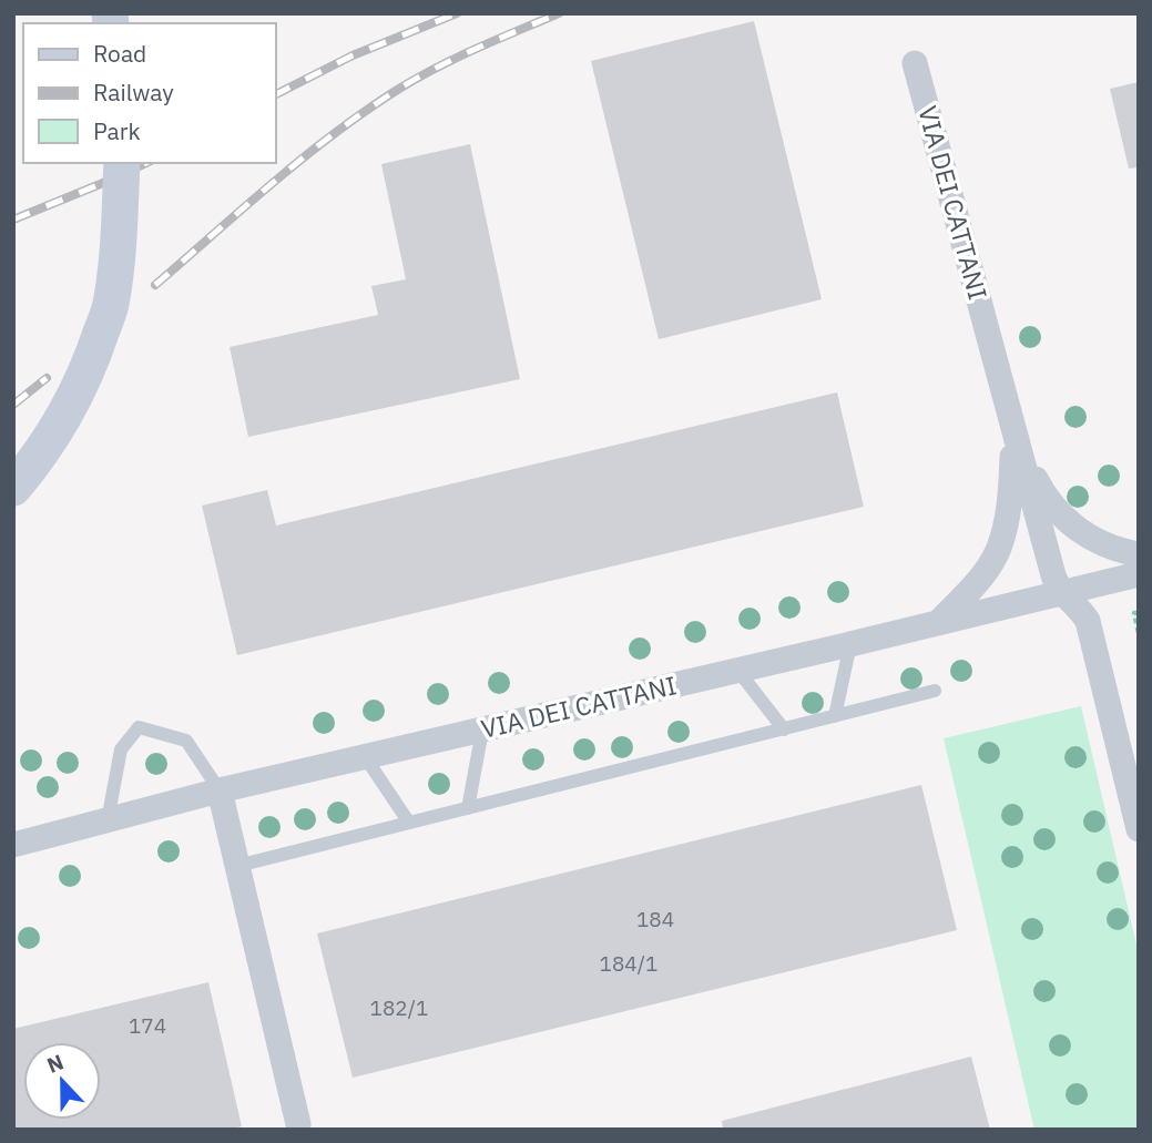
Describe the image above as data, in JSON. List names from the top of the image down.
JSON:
{
  "streets": {
    "street": ["VIA DEI CATTANI"]
  },
  "house_numbers": [
    "184",
    "184/1",
    "182/1",
    "174"
  ],
  "legend": ["Road", "Railway", "Park"],
  "north": "top"
}
